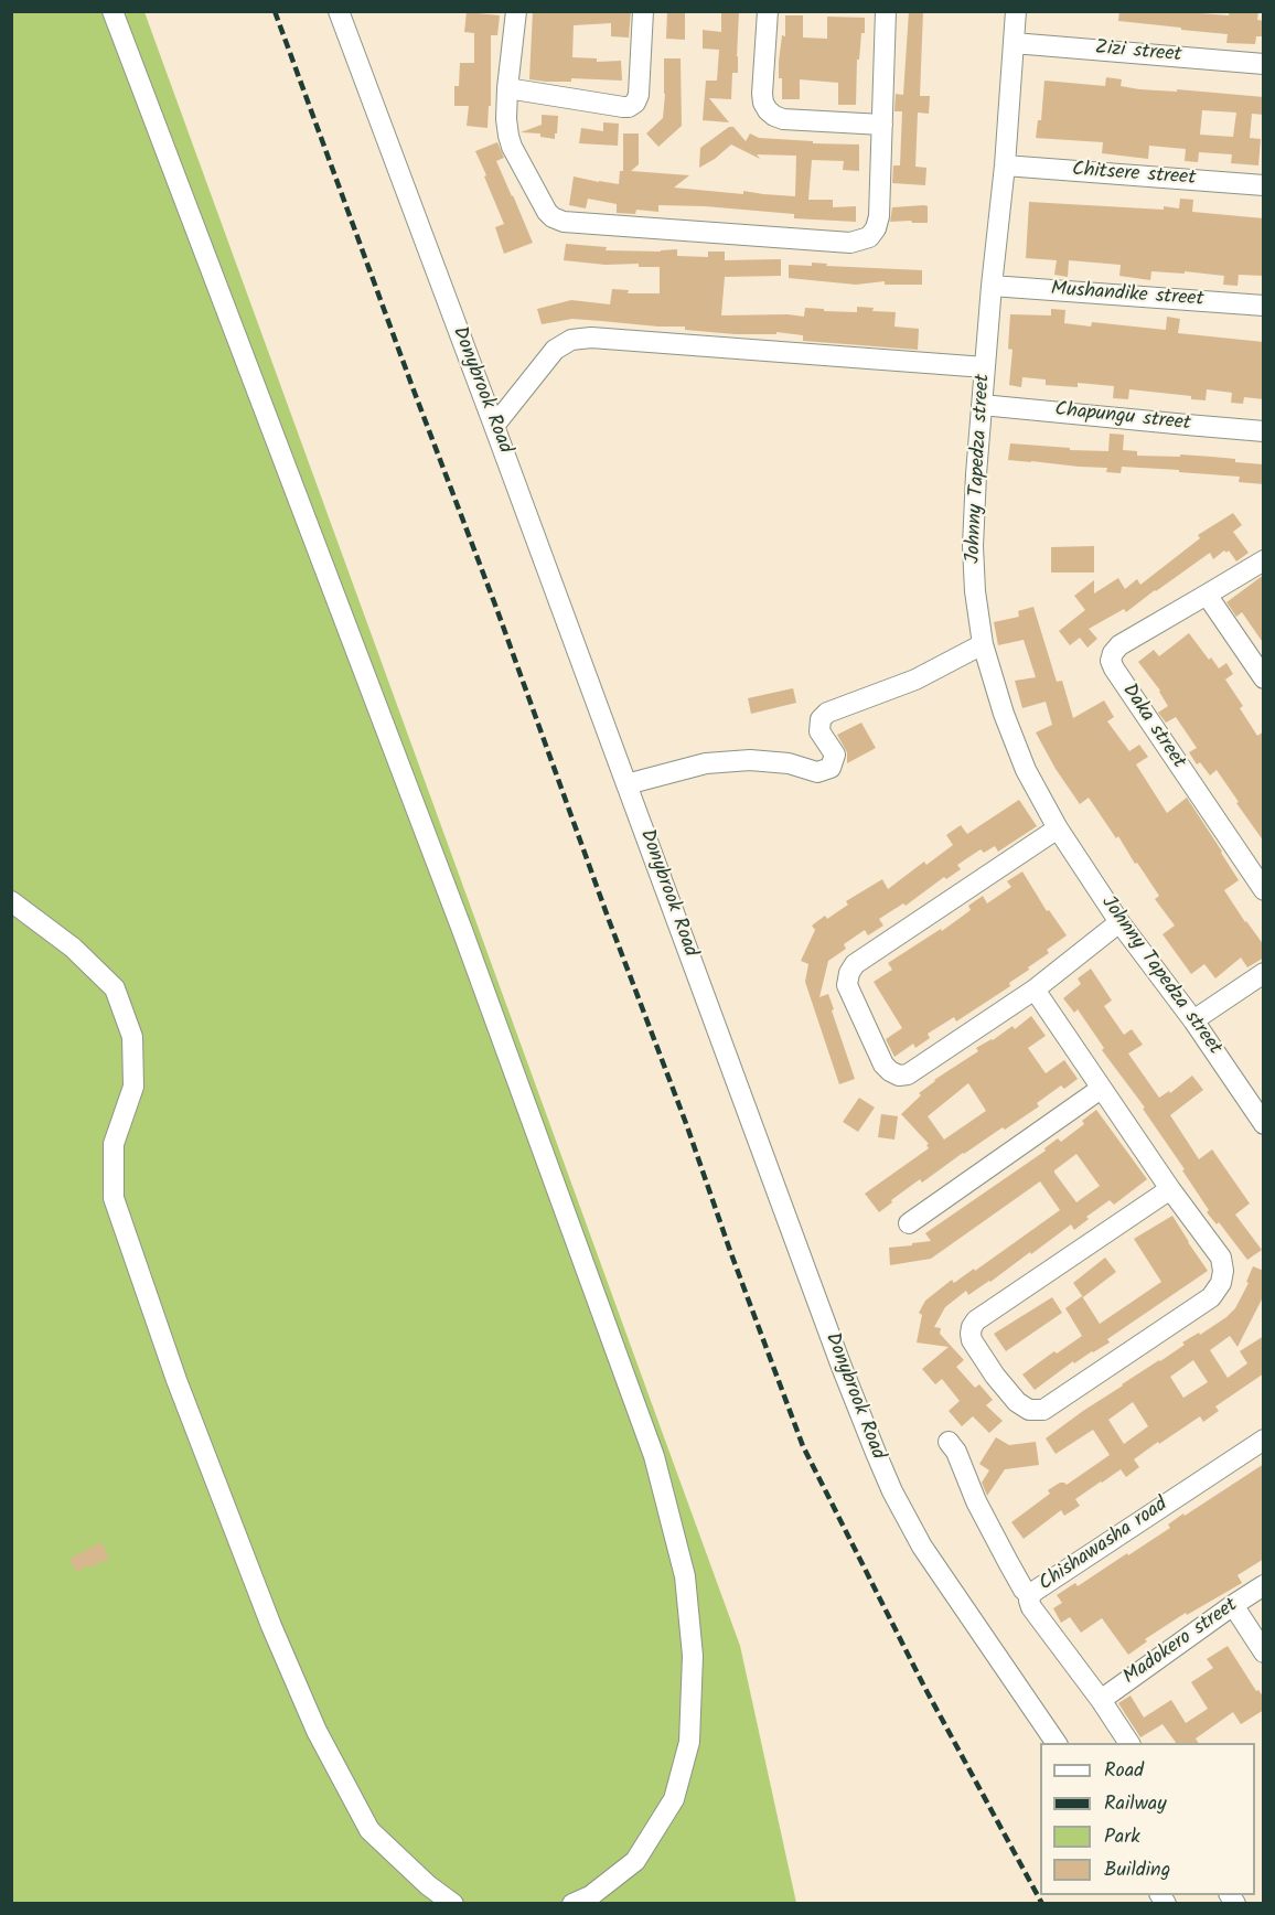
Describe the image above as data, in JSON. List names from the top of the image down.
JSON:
{
  "streets": {
    "street": [
      "Zizi street",
      "Chitsere street",
      "Mushandike street",
      "Donybrook Road",
      "Chapungu street",
      "Johnny Tapedza street",
      "Daka street",
      "Chishawasha road",
      "Madokero street"
    ]
  },
  "crossings": [
    ["Zizi street", "Johnny Tapedza street"],
    ["Chitsere street", "Johnny Tapedza street"],
    ["Mushandike street", "Johnny Tapedza street"],
    ["Chapungu street", "Johnny Tapedza street"],
    ["Chishawasha road", "Madokero street"]
  ],
  "legend": [
    "Road",
    "Railway",
    "Park",
    "Building"
  ]
}
